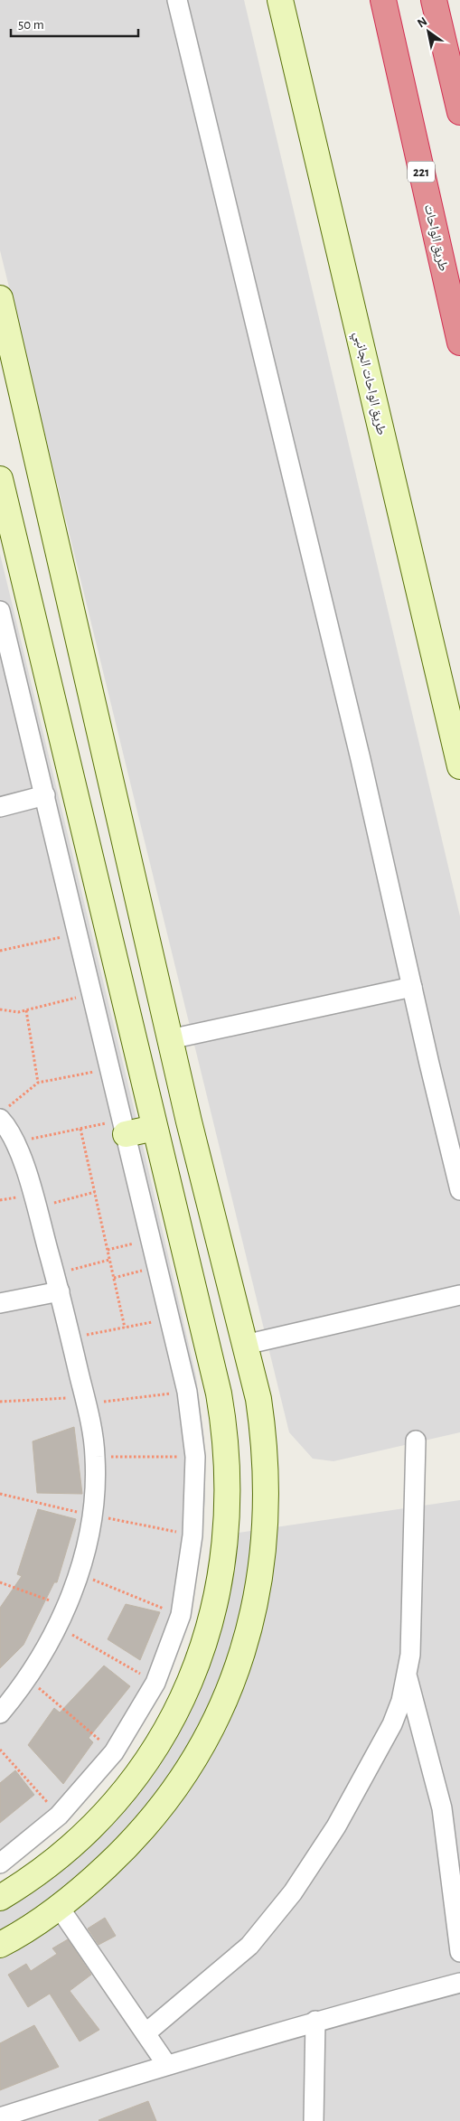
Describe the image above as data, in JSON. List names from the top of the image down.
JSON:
{
  "streets": {
    "highway": ["221", "طريق الواحات"],
    "street": ["طريق الواحات الجانبي"]
  },
  "scale_bar": "50 m",
  "north": "top left"
}
